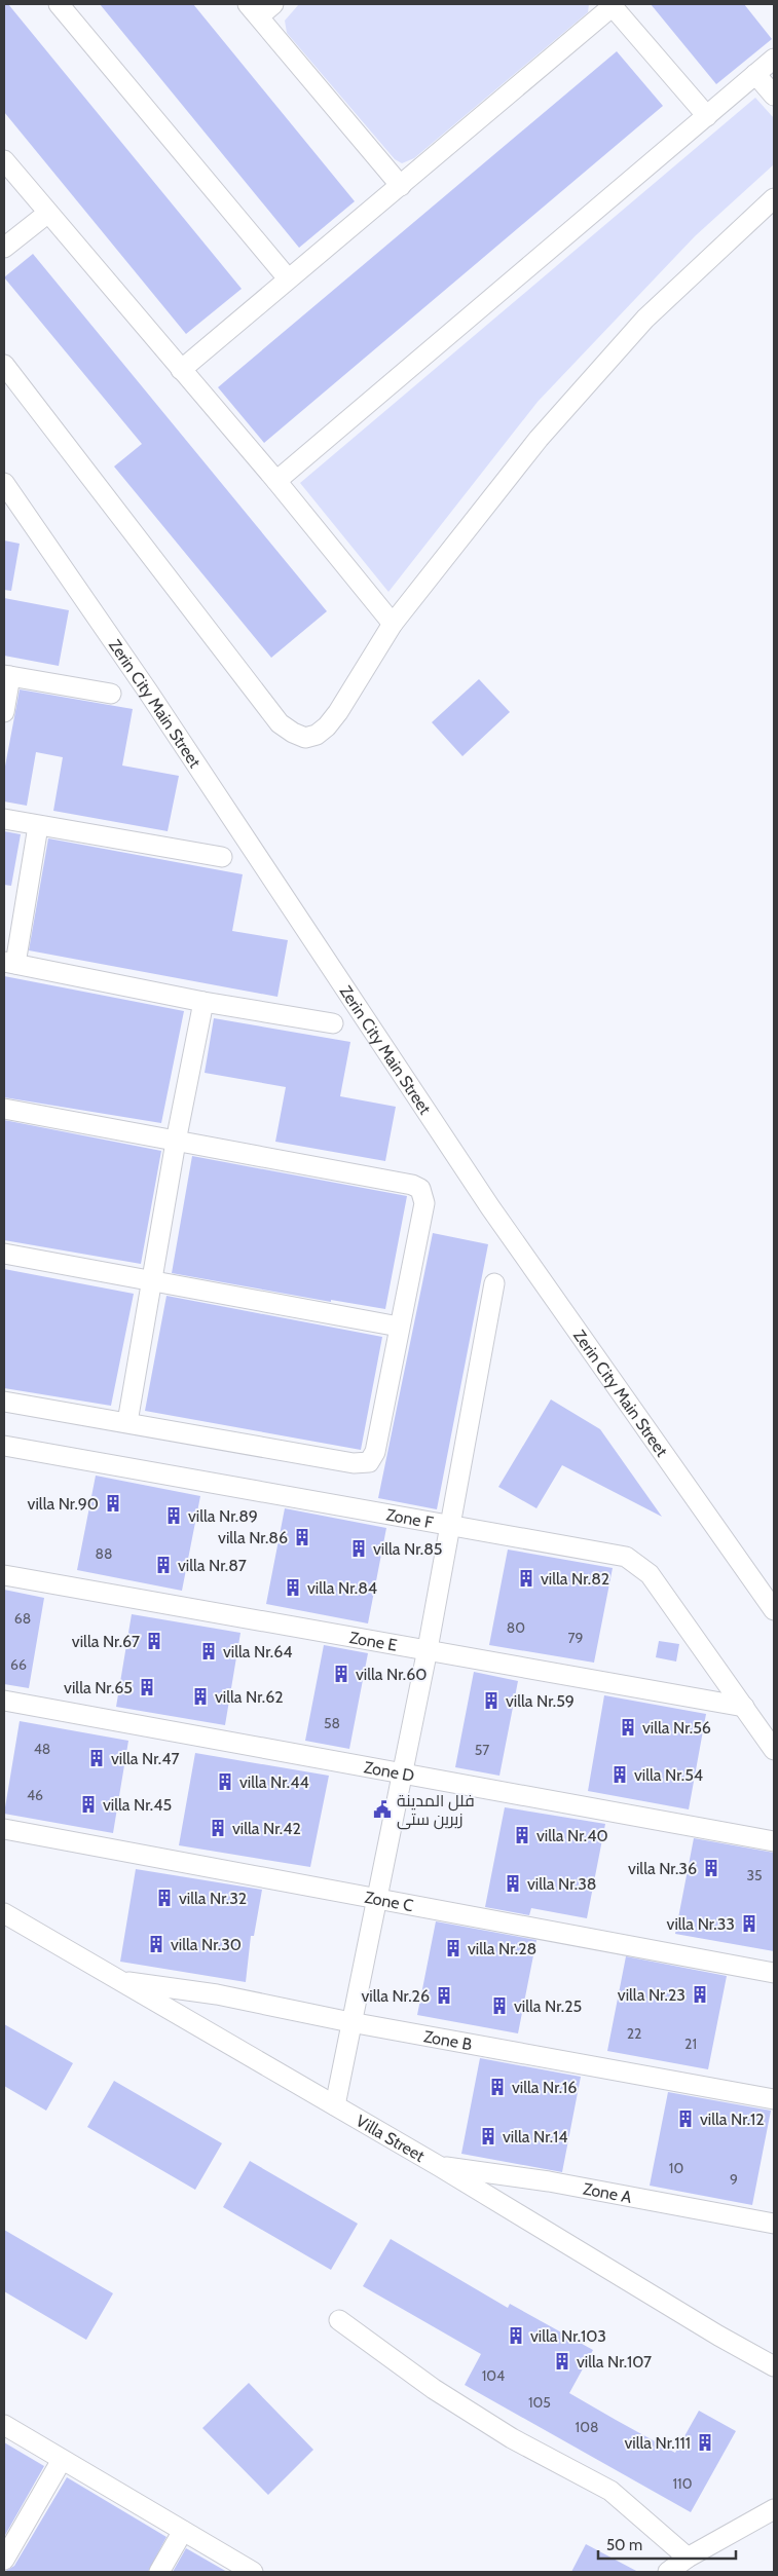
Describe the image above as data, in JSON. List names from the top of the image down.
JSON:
{
  "streets": {
    "street": [
      "Zerin City Main Street",
      "Zone F",
      "Zone E",
      "Zone D",
      "Zone C",
      "Zone B",
      "Villa Street",
      "Zone A"
    ]
  },
  "crossings": [
    ["Zone F", "Zone E"],
    ["Zone B", "Villa Street"],
    ["Villa Street", "Zone A"]
  ],
  "places": {
    "building": [
      "villa Nr.90",
      "villa Nr.89",
      "villa Nr.86",
      "villa Nr.85",
      "villa Nr.87",
      "villa Nr.82",
      "villa Nr.84",
      "villa Nr.67",
      "villa Nr.64",
      "villa Nr.60",
      "villa Nr.65",
      "villa Nr.62",
      "villa Nr.59",
      "villa Nr.56",
      "villa Nr.47",
      "villa Nr.54",
      "villa Nr.44",
      "villa Nr.45",
      "villa Nr.42",
      "villa Nr.40",
      "villa Nr.36",
      "villa Nr.38",
      "villa Nr.32",
      "villa Nr.33",
      "villa Nr.30",
      "villa Nr.28",
      "villa Nr.23",
      "villa Nr.26",
      "villa Nr.25",
      "villa Nr.16",
      "villa Nr.12",
      "villa Nr.14",
      "villa Nr.103",
      "villa Nr.107",
      "villa Nr.111"
    ],
    "public building": ["فلل المدينة زیرین ستی"]
  },
  "house_numbers": [
    "88",
    "68",
    "80",
    "79",
    "66",
    "58",
    "48",
    "57",
    "46",
    "35",
    "22",
    "21",
    "10",
    "9",
    "104",
    "105",
    "108",
    "110"
  ],
  "scale_bar": "50 m"
}
